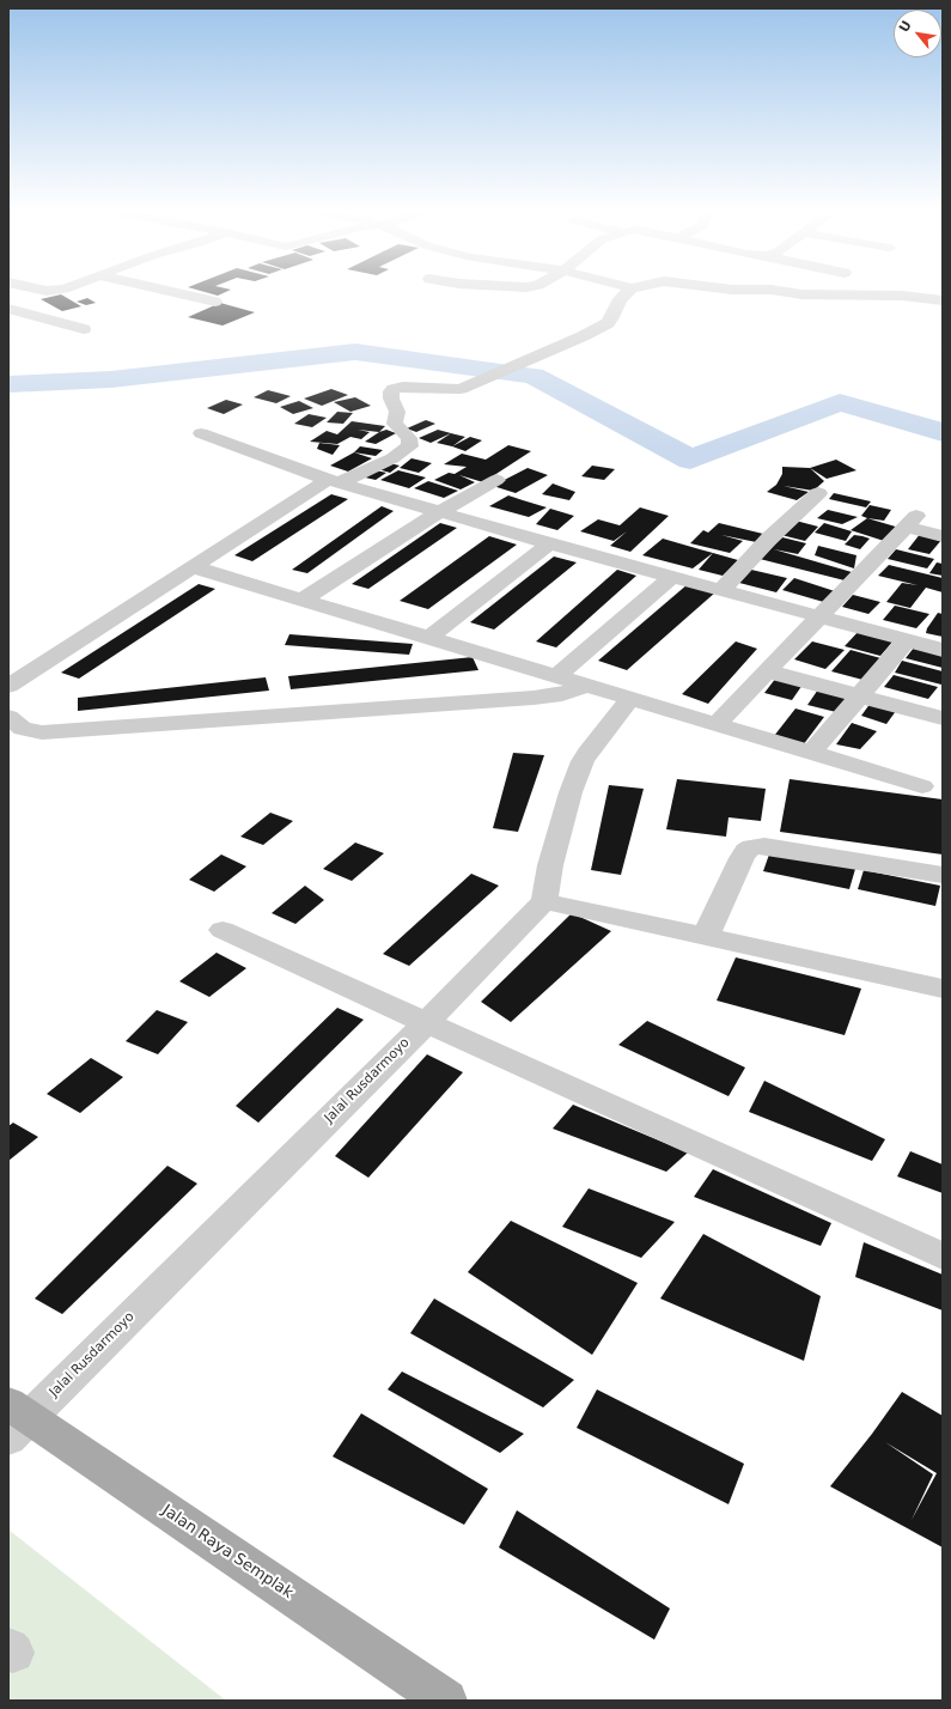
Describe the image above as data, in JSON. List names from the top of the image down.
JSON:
{
  "streets": {
    "main road": ["Jalan Raya Semplak"],
    "street": ["Jalal Rusdarmoyo"]
  },
  "crossings": [
    ["Jalal Rusdarmoyo", "Jalan Raya Semplak"]
  ],
  "north": "top left"
}
